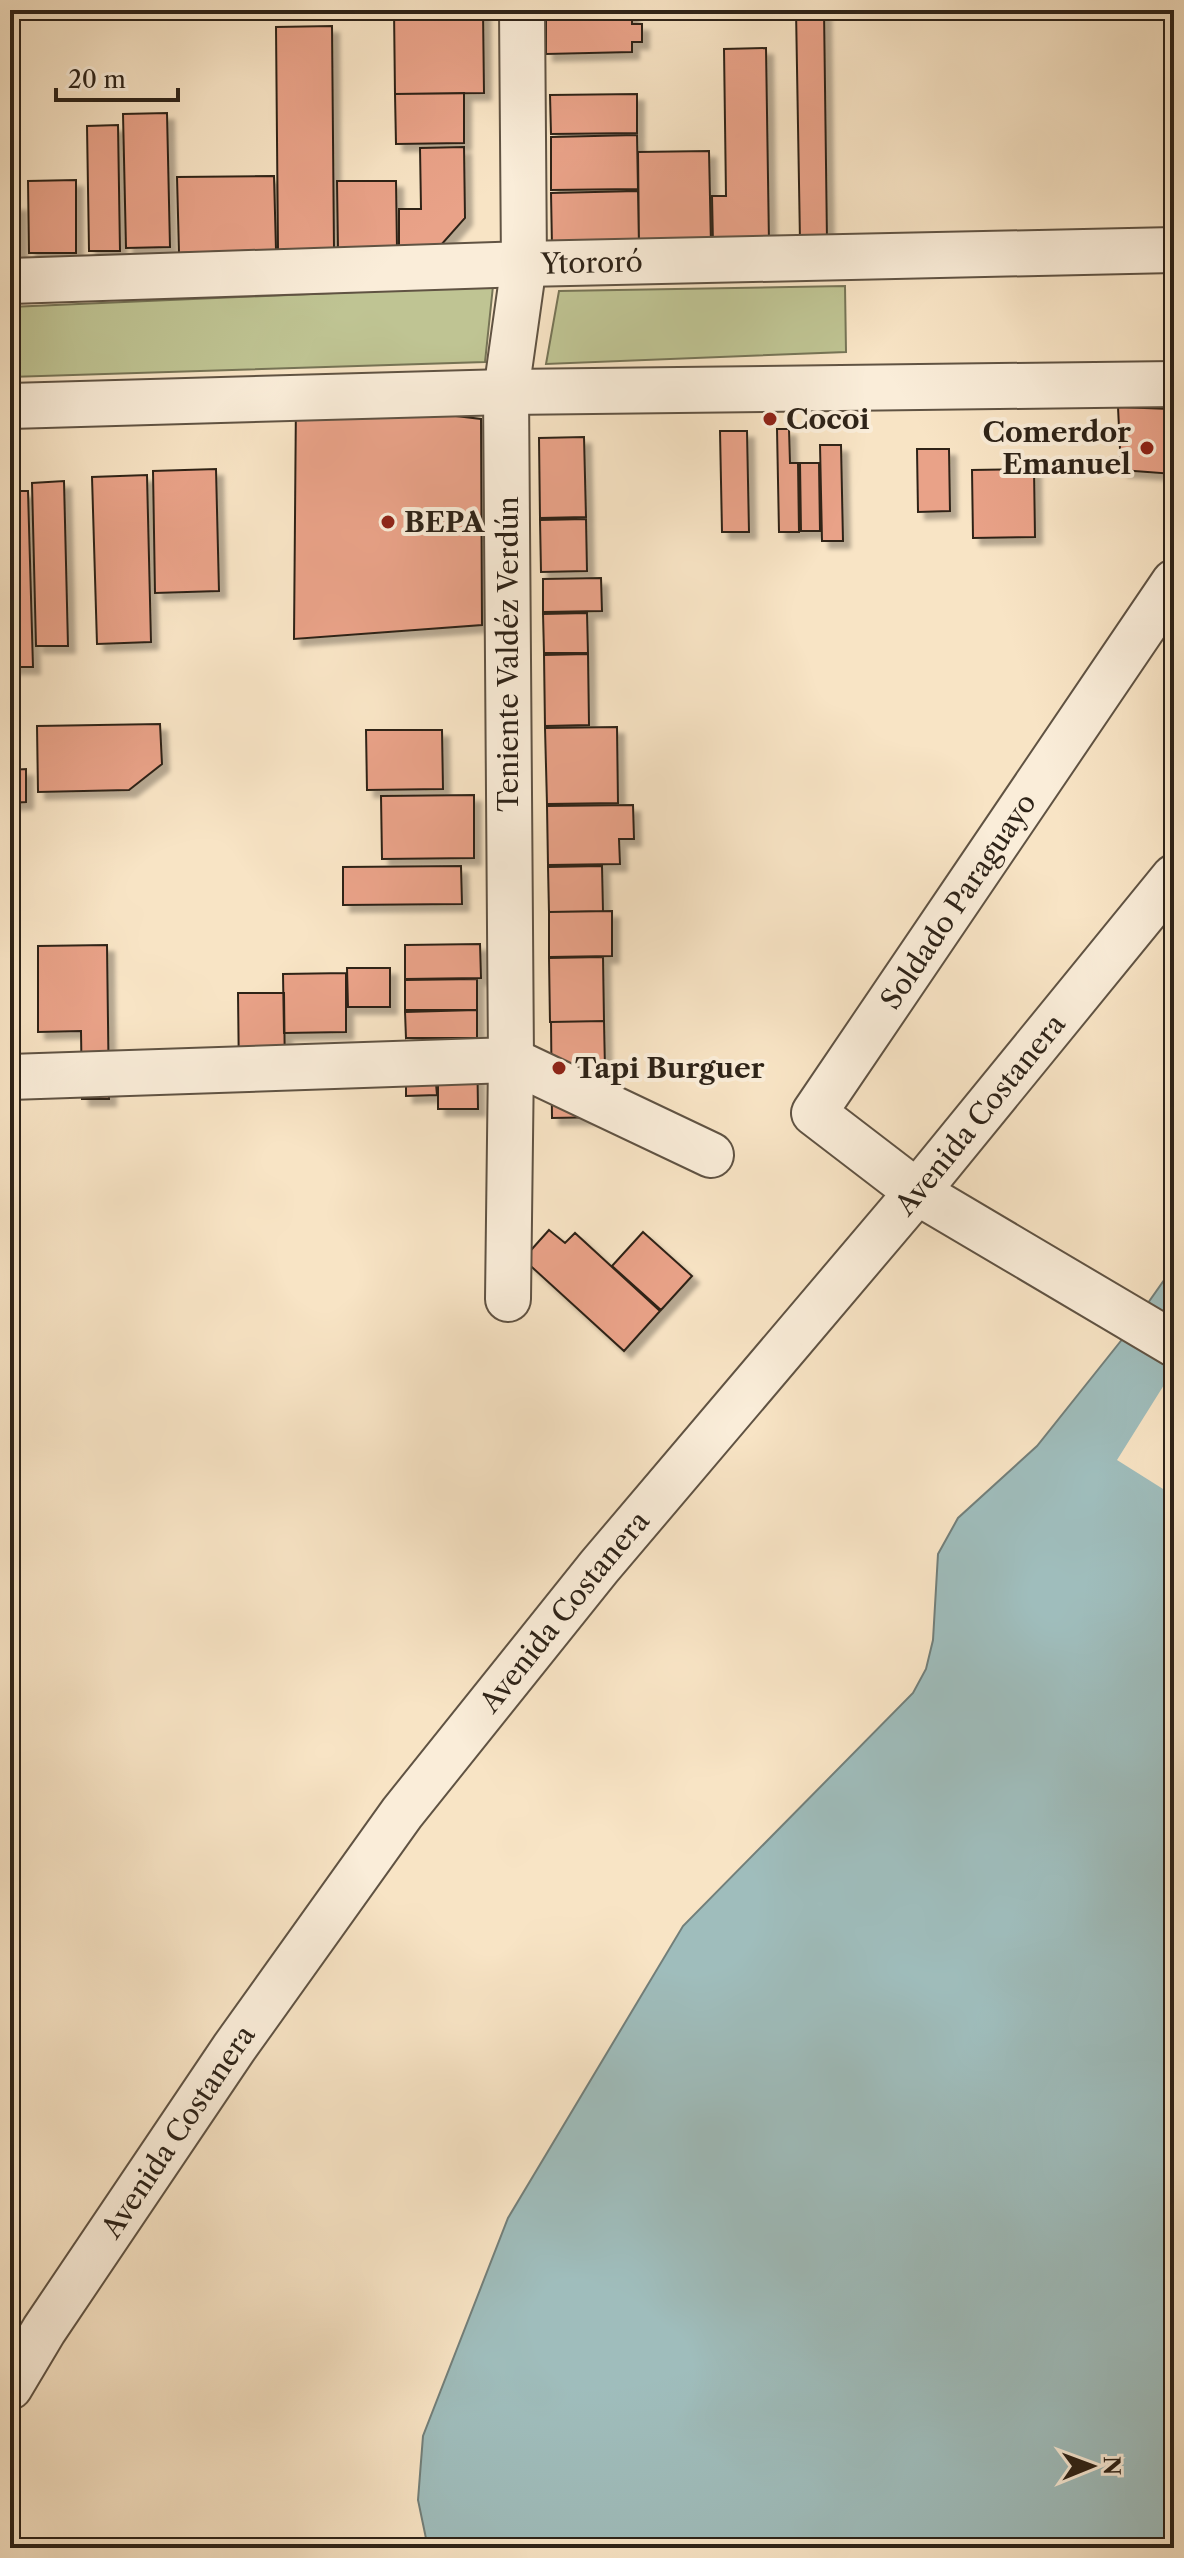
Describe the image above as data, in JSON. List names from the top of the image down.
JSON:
{
  "streets": {
    "street": [
      "Ytororó",
      "Teniente Valdéz Verdún",
      "Soldado Paraguayo",
      "Avenida Costanera"
    ]
  },
  "crossings": [
    ["Ytororó", "Teniente Valdéz Verdún"],
    ["Soldado Paraguayo", "Avenida Costanera"]
  ],
  "places": [
    "Cocoi",
    "Comerdor Emanuel",
    "BEPA",
    "Tapi Burguer"
  ],
  "scale_bar": "20 m",
  "north": "right"
}
